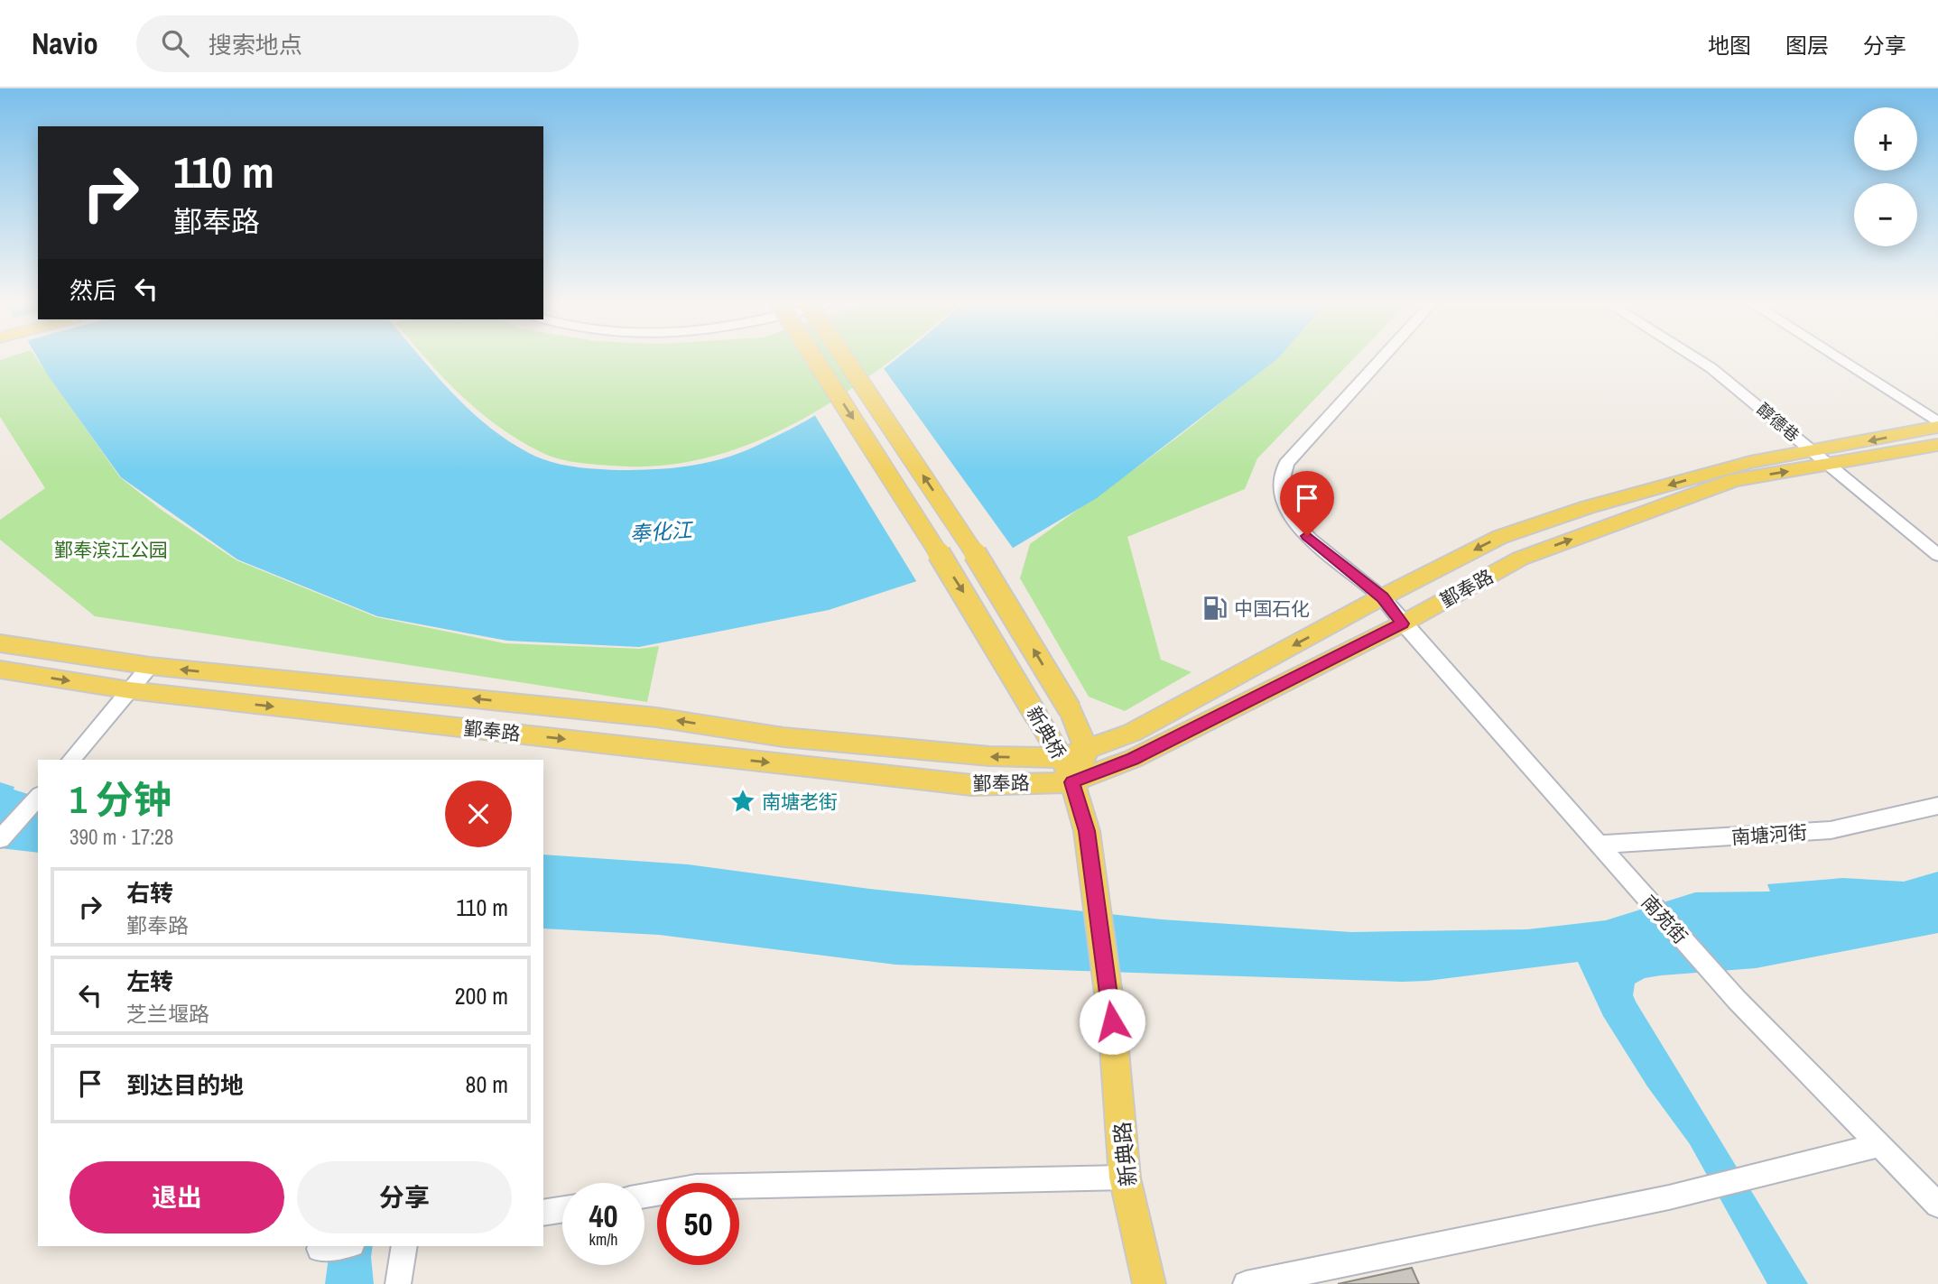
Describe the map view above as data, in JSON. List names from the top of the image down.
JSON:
{
  "streets": {
    "main road": ["鄞奉路", "新典桥", "新典路"],
    "street": ["醇德巷", "南塘河街", "南苑街"]
  },
  "crossings": [
    ["醇德巷", "鄞奉路"],
    ["鄞奉路", "新典桥"],
    ["鄞奉路", "南苑街"],
    ["鄞奉路", "新典路"],
    ["新典桥", "新典路"],
    ["南塘河街", "南苑街"]
  ],
  "water": ["奉化江"],
  "parks": ["鄞奉滨江公园"],
  "places": {
    "fuel station": ["中国石化"],
    "place": ["南塘老街"]
  },
  "page": {
    "header": "Navio",
    "search": "搜索地点",
    "nav": ["地图", "图层", "分享"],
    "map_buttons": ["+", "−"],
    "turn": ["110 m", "鄞奉路"],
    "then": "然后",
    "heading": ["1 分钟", "390 m · 17:28"],
    "list": [
      {
        "name": "右转",
        "note": "鄞奉路",
        "value": "110 m"
      },
      {
        "name": "左转",
        "note": "芝兰堰路",
        "value": "200 m"
      },
      {
        "name": "到达目的地",
        "value": "80 m"
      }
    ],
    "buttons": ["退出", "分享"],
    "speed": "40 km/h",
    "limit": "50"
  }
}
